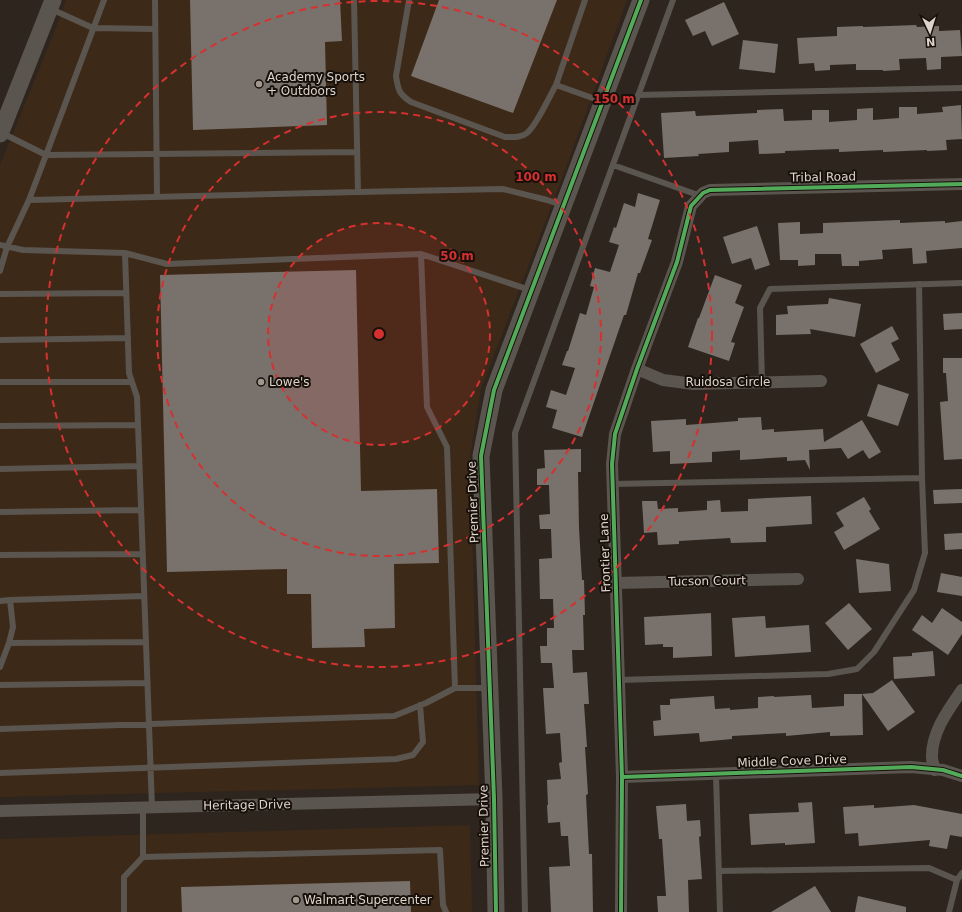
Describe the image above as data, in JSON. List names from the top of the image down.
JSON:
{
  "streets": {
    "street": [
      "Tribal Road",
      "Ruidosa Circle",
      "Premier Drive",
      "Frontier Lane",
      "Tucson Court",
      "Middle Cove Drive",
      "Heritage Drive"
    ]
  },
  "crossings": [
    ["Tribal Road", "Frontier Lane"],
    ["Ruidosa Circle", "Frontier Lane"],
    ["Premier Drive", "Heritage Drive"],
    ["Frontier Lane", "Tucson Court"],
    ["Frontier Lane", "Middle Cove Drive"]
  ],
  "places": ["Academy Sports + Outdoors", "Lowe's", "Walmart Supercenter"],
  "north": "bottom",
  "rings": ["150 m", "100 m", "50 m"]
}
